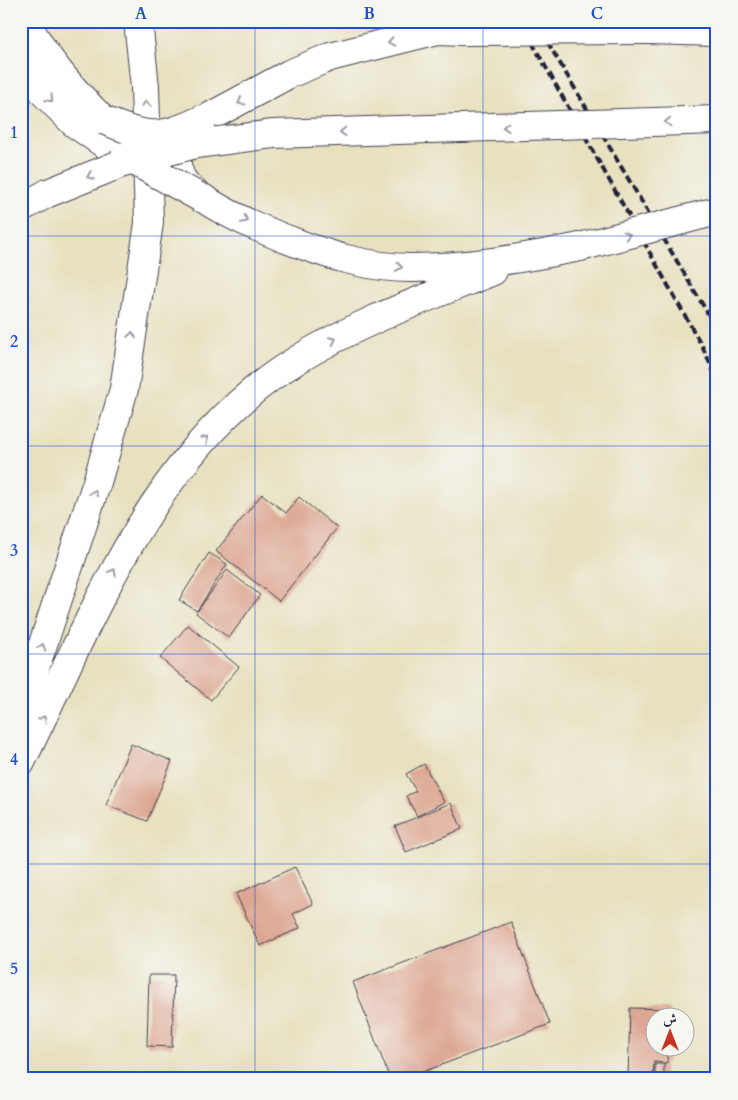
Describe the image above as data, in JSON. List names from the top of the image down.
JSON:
{
  "north": "top",
  "grid": {
    "columns": ["A", "B", "C"],
    "rows": [
      "1",
      "2",
      "3",
      "4",
      "5"
    ]
  }
}
